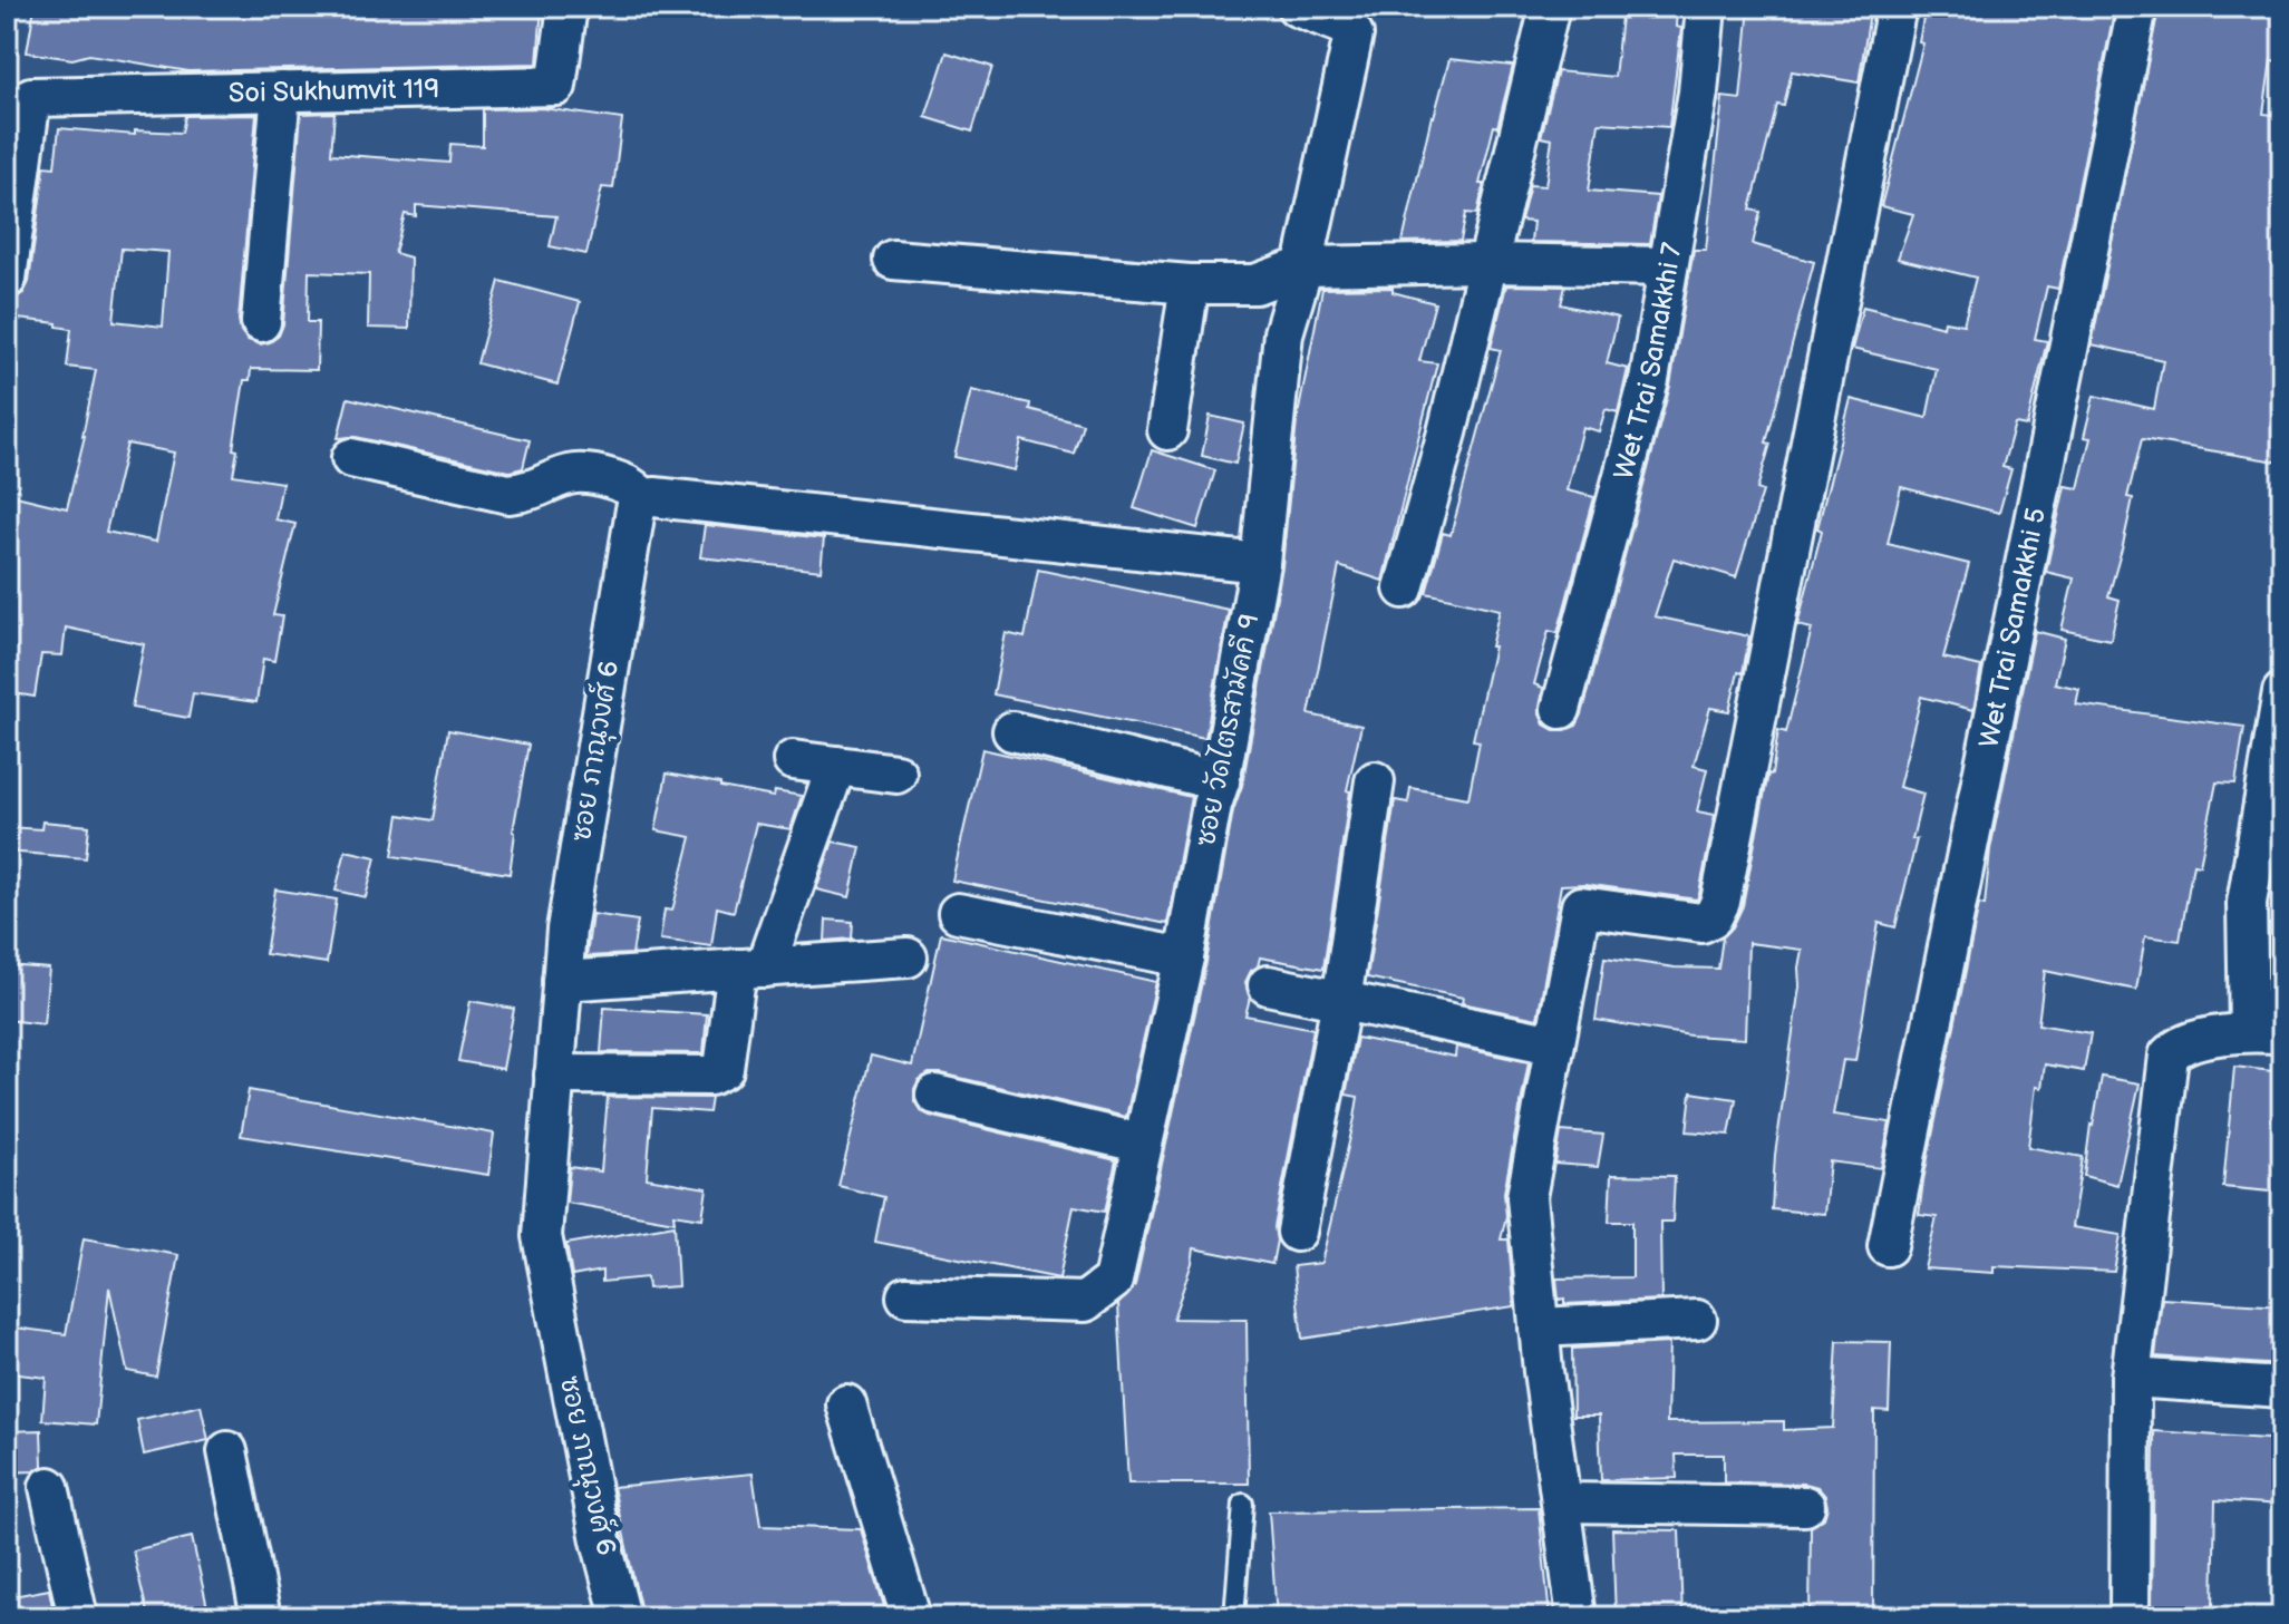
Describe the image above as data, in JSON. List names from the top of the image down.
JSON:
{
  "streets": {
    "street": [
      "Soi Sukhumvit 119",
      "Wet Trai Samakkhi 7",
      "Wet Trai Samakkhi 5",
      "ซอย วัดไตรสามัคคี 9",
      "ซอย ภาณุวงศ์ 6"
    ]
  }
}
